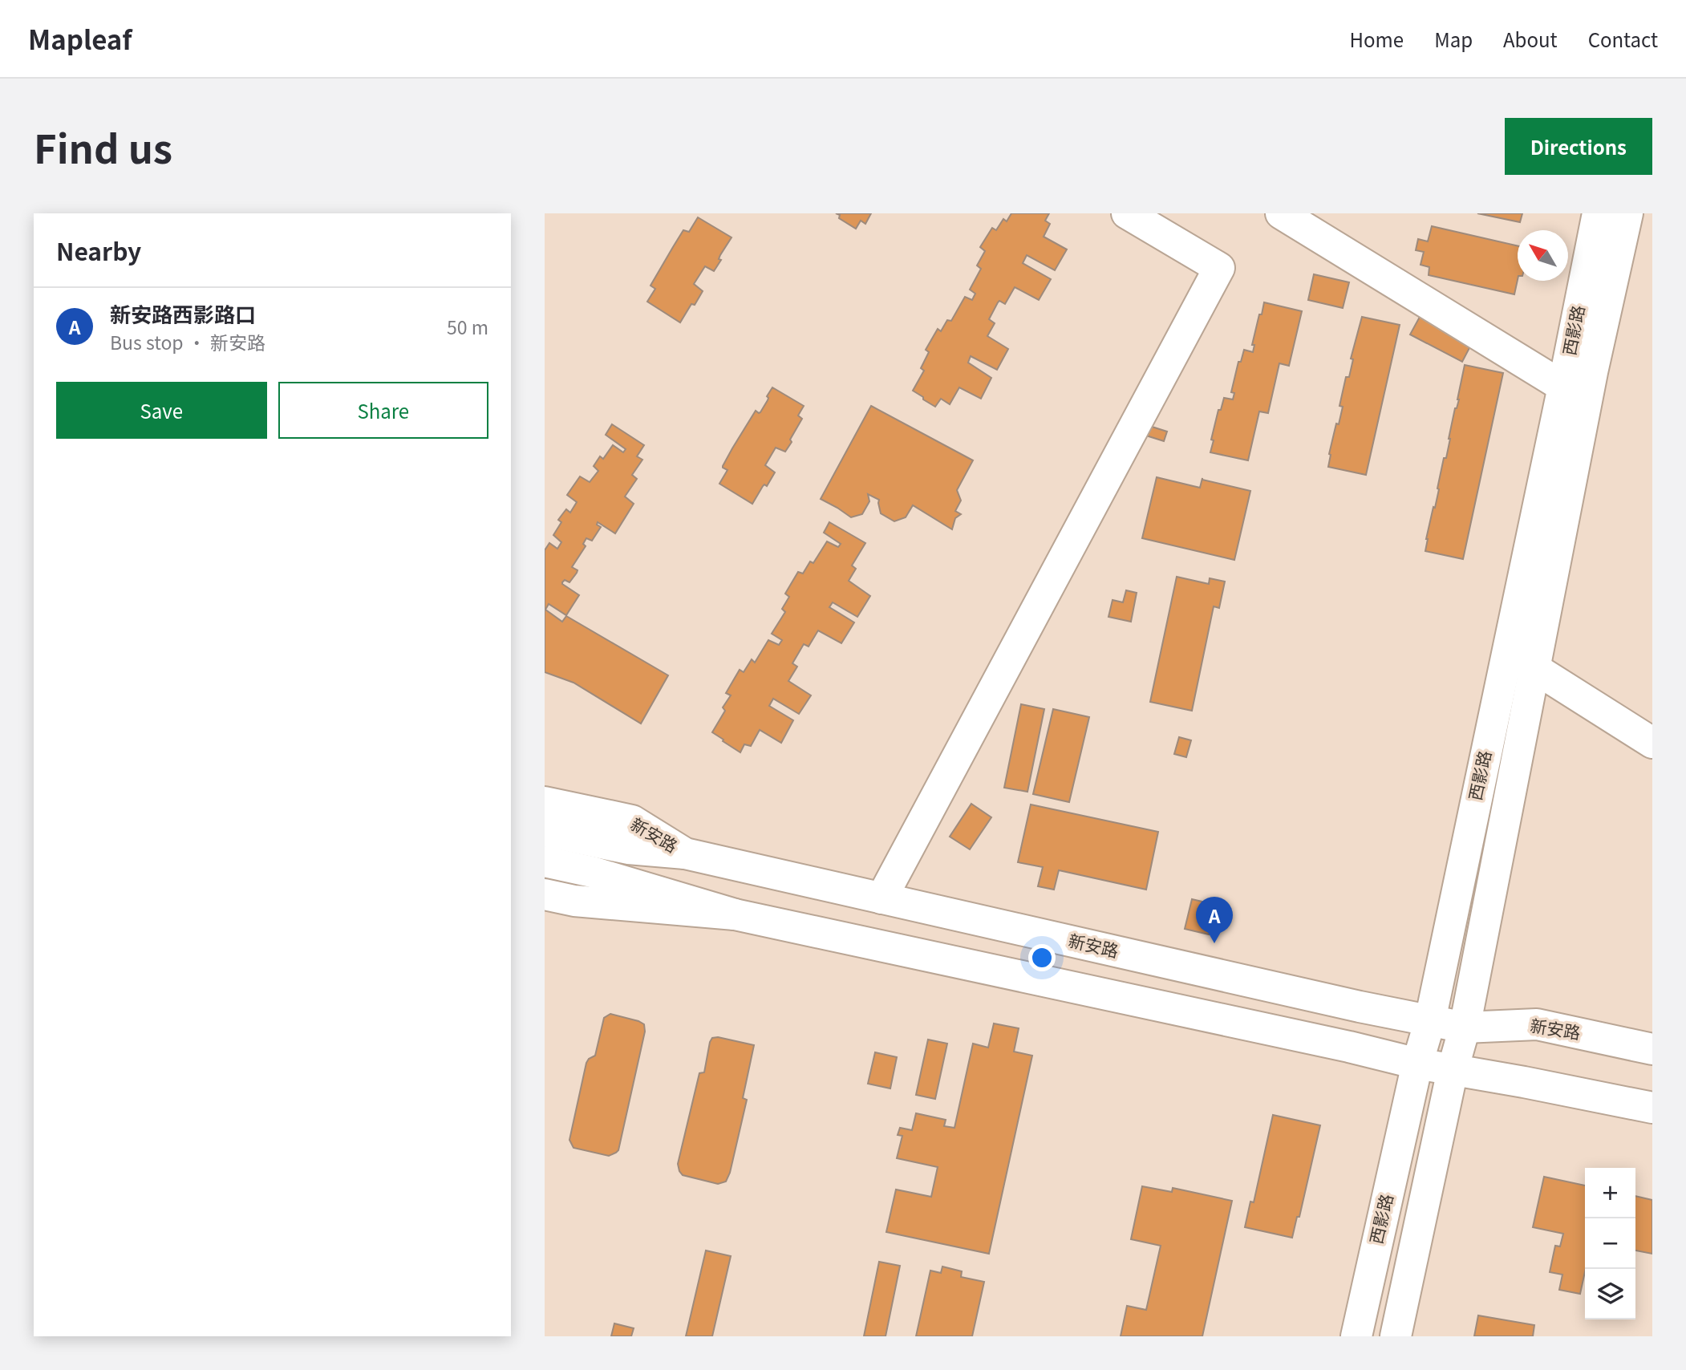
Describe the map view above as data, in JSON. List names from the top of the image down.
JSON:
{
  "streets": {
    "main road": ["西影路", "新安路"]
  },
  "crossings": [
    ["西影路", "新安路"]
  ],
  "north": "top left",
  "page": {
    "header": "Mapleaf",
    "nav": [
      "Home",
      "Map",
      "About",
      "Contact"
    ],
    "title": "Find us",
    "buttons": [
      "Directions",
      ["Save", "Share"]
    ],
    "heading": "Nearby",
    "list": [
      {
        "mark": "A",
        "name": "新安路西影路口",
        "note": "Bus stop · 新安路",
        "value": "50 m"
      }
    ],
    "pins": "A",
    "map_buttons": ["+", "−"]
  }
}
